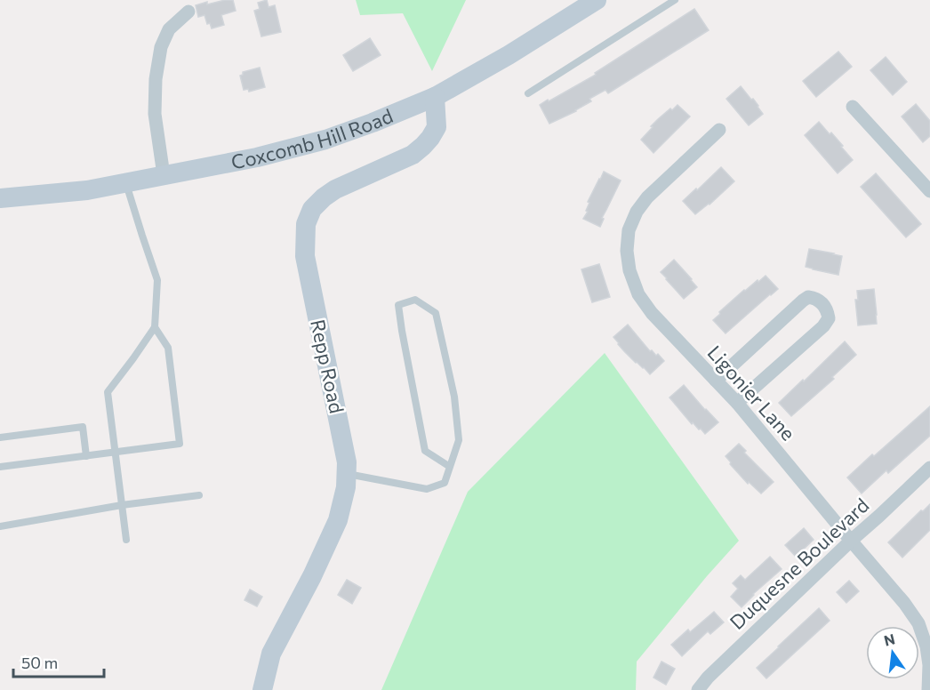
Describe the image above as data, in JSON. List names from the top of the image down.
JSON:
{
  "streets": {
    "street": [
      "Coxcomb Hill Road",
      "Repp Road",
      "Ligonier Lane",
      "Duquesne Boulevard"
    ]
  },
  "crossings": [
    ["Coxcomb Hill Road", "Repp Road"],
    ["Ligonier Lane", "Duquesne Boulevard"]
  ],
  "scale_bar": "50 m",
  "north": "top"
}
